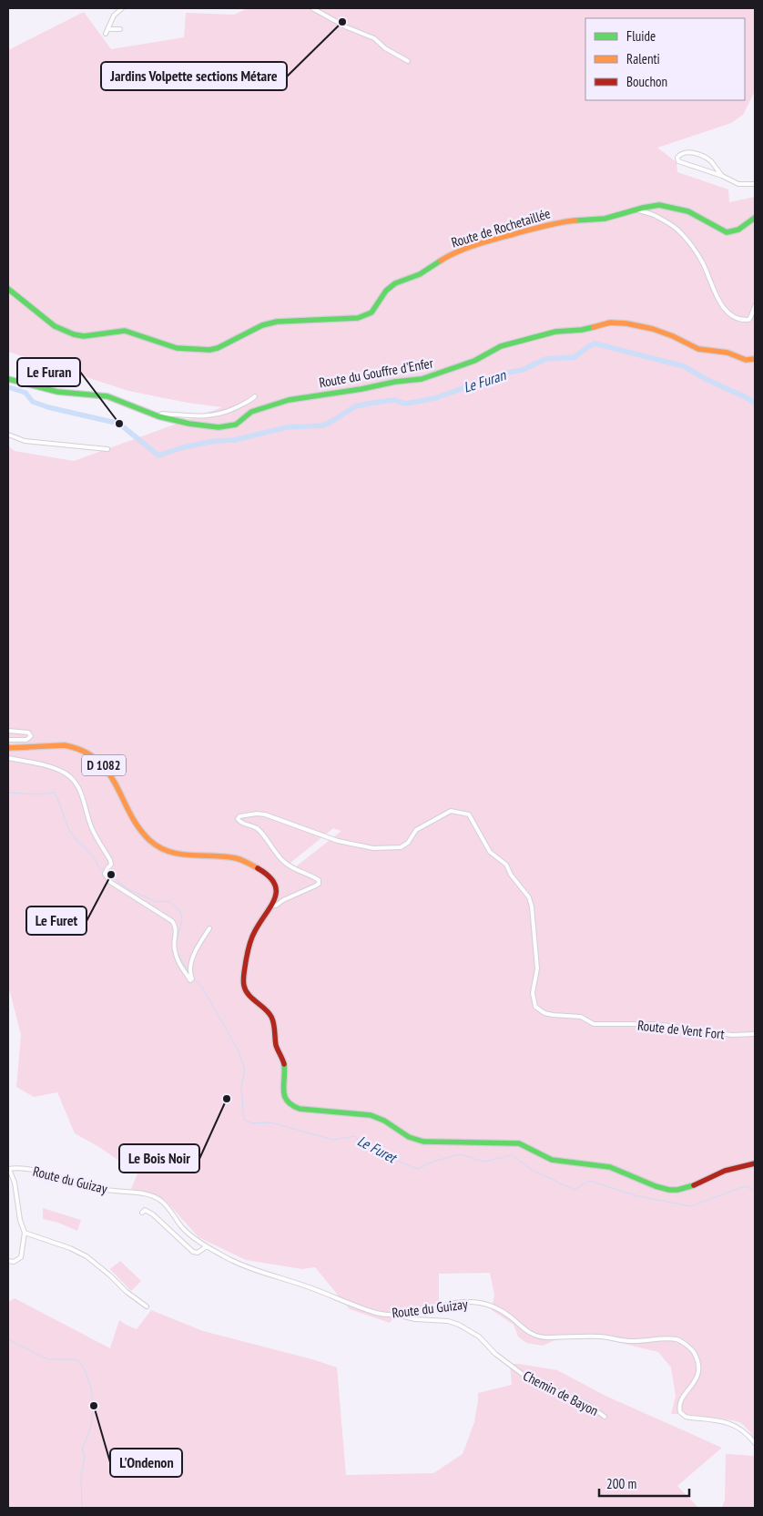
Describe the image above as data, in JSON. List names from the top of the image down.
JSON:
{
  "streets": {
    "main road": ["Route de Rochetaillée", "Route du Gouffre d'Enfer", "D 1082"],
    "street": ["Route de Vent Fort", "Route du Guizay", "Chemin de Bayon"]
  },
  "crossings": [
    ["D 1082", "Route de Vent Fort"],
    ["Route du Guizay", "Chemin de Bayon"]
  ],
  "water": ["Le Furan", "Le Furet"],
  "places": [
    "Jardins Volpette sections Métare",
    "Le Furan",
    "Le Furet",
    "Le Bois Noir",
    "L'Ondenon"
  ],
  "legend": ["Fluide", "Ralenti", "Bouchon"],
  "scale_bar": "200 m"
}
